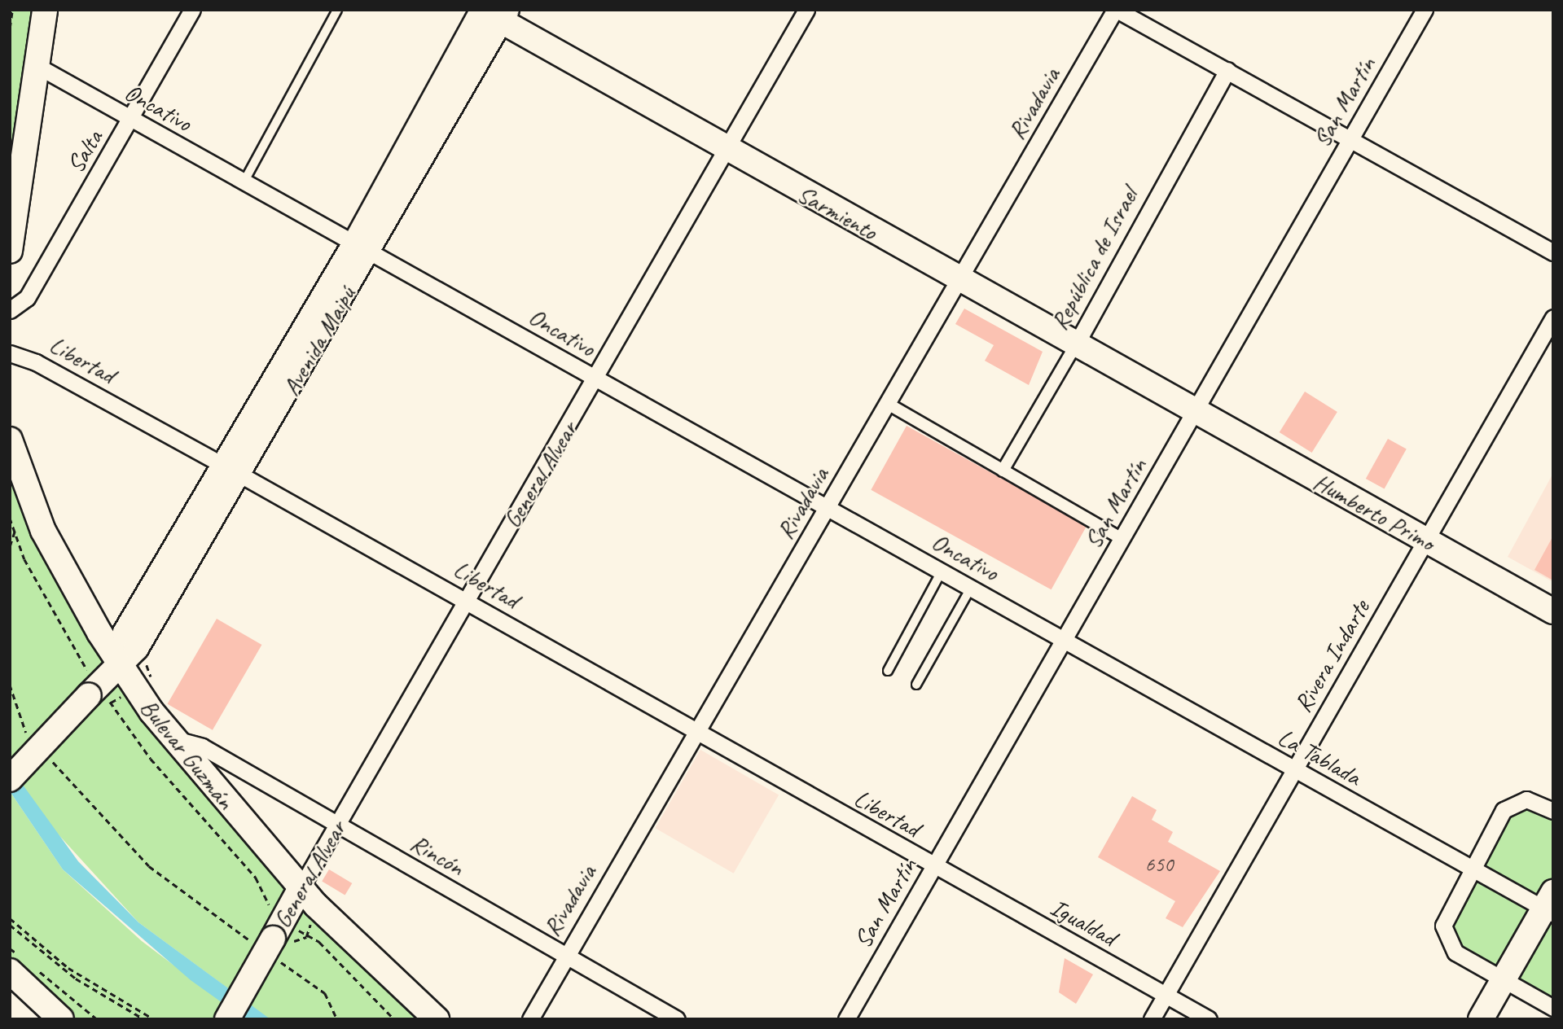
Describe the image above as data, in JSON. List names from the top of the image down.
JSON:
{
  "streets": {
    "main road": [
      "Sarmiento",
      "Avenida Maipú",
      "General Alvear",
      "Humberto Primo",
      "Bulevar Guzmán"
    ],
    "street": [
      "San Martín",
      "Rivadavia",
      "Oncativo",
      "Salta",
      "República de Israel",
      "Libertad",
      "Rivera Indarte",
      "La Tablada",
      "Rincón",
      "Igualdad"
    ]
  },
  "crossings": [
    ["San Martín", "Oncativo"],
    ["San Martín", "Sarmiento"],
    ["San Martín", "Libertad"],
    ["San Martín", "Humberto Primo"],
    ["San Martín", "La Tablada"],
    ["San Martín", "Igualdad"],
    ["Rivadavia", "Oncativo"],
    ["Rivadavia", "Sarmiento"],
    ["Rivadavia", "Libertad"],
    ["Rivadavia", "Rincón"],
    ["Oncativo", "Salta"],
    ["Oncativo", "Avenida Maipú"],
    ["Oncativo", "General Alvear"],
    ["Oncativo", "La Tablada"],
    ["Sarmiento", "República de Israel"],
    ["Sarmiento", "Avenida Maipú"],
    ["Sarmiento", "General Alvear"],
    ["Sarmiento", "Humberto Primo"],
    ["Avenida Maipú", "Libertad"],
    ["Avenida Maipú", "Bulevar Guzmán"],
    ["Libertad", "General Alvear"],
    ["Libertad", "Igualdad"],
    ["General Alvear", "Bulevar Guzmán"],
    ["General Alvear", "Rincón"],
    ["Humberto Primo", "Rivera Indarte"],
    ["Rivera Indarte", "La Tablada"],
    ["Rivera Indarte", "Igualdad"],
    ["Bulevar Guzmán", "Rincón"]
  ],
  "house_numbers": ["650"]
}
